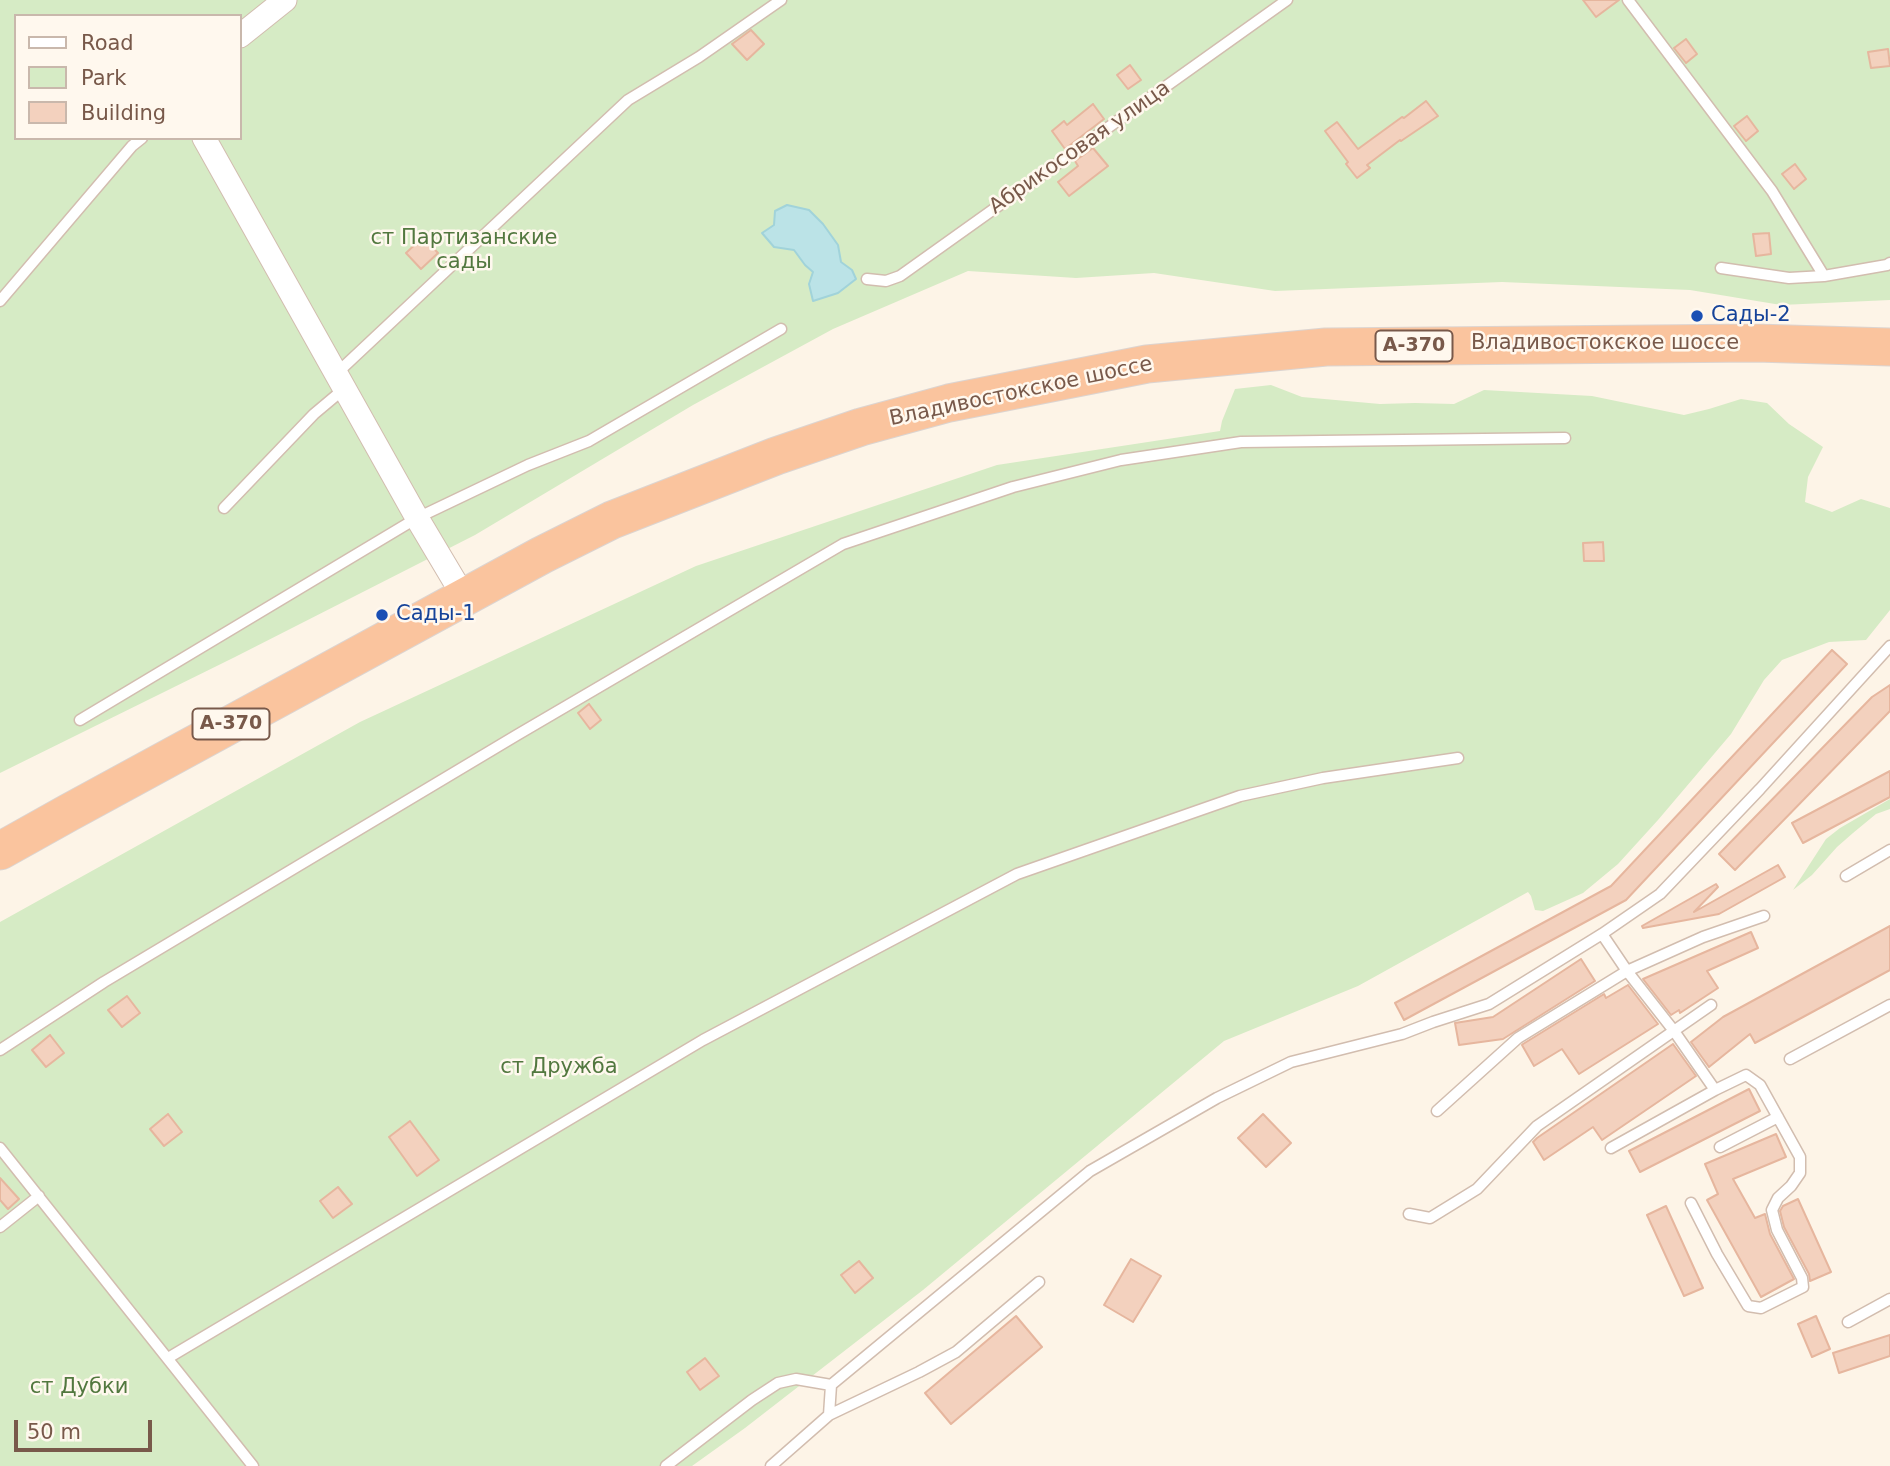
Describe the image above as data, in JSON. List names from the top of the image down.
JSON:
{
  "streets": {
    "highway": ["Владивостокское шоссе", "А-370"],
    "lane": ["Абрикосовая улица"]
  },
  "parks": ["ст Партизанские сады", "ст Дружба", "ст Дубки"],
  "places": ["Сады-2", "Сады-1"],
  "legend": ["Road", "Park", "Building"],
  "scale_bar": "50 m"
}
